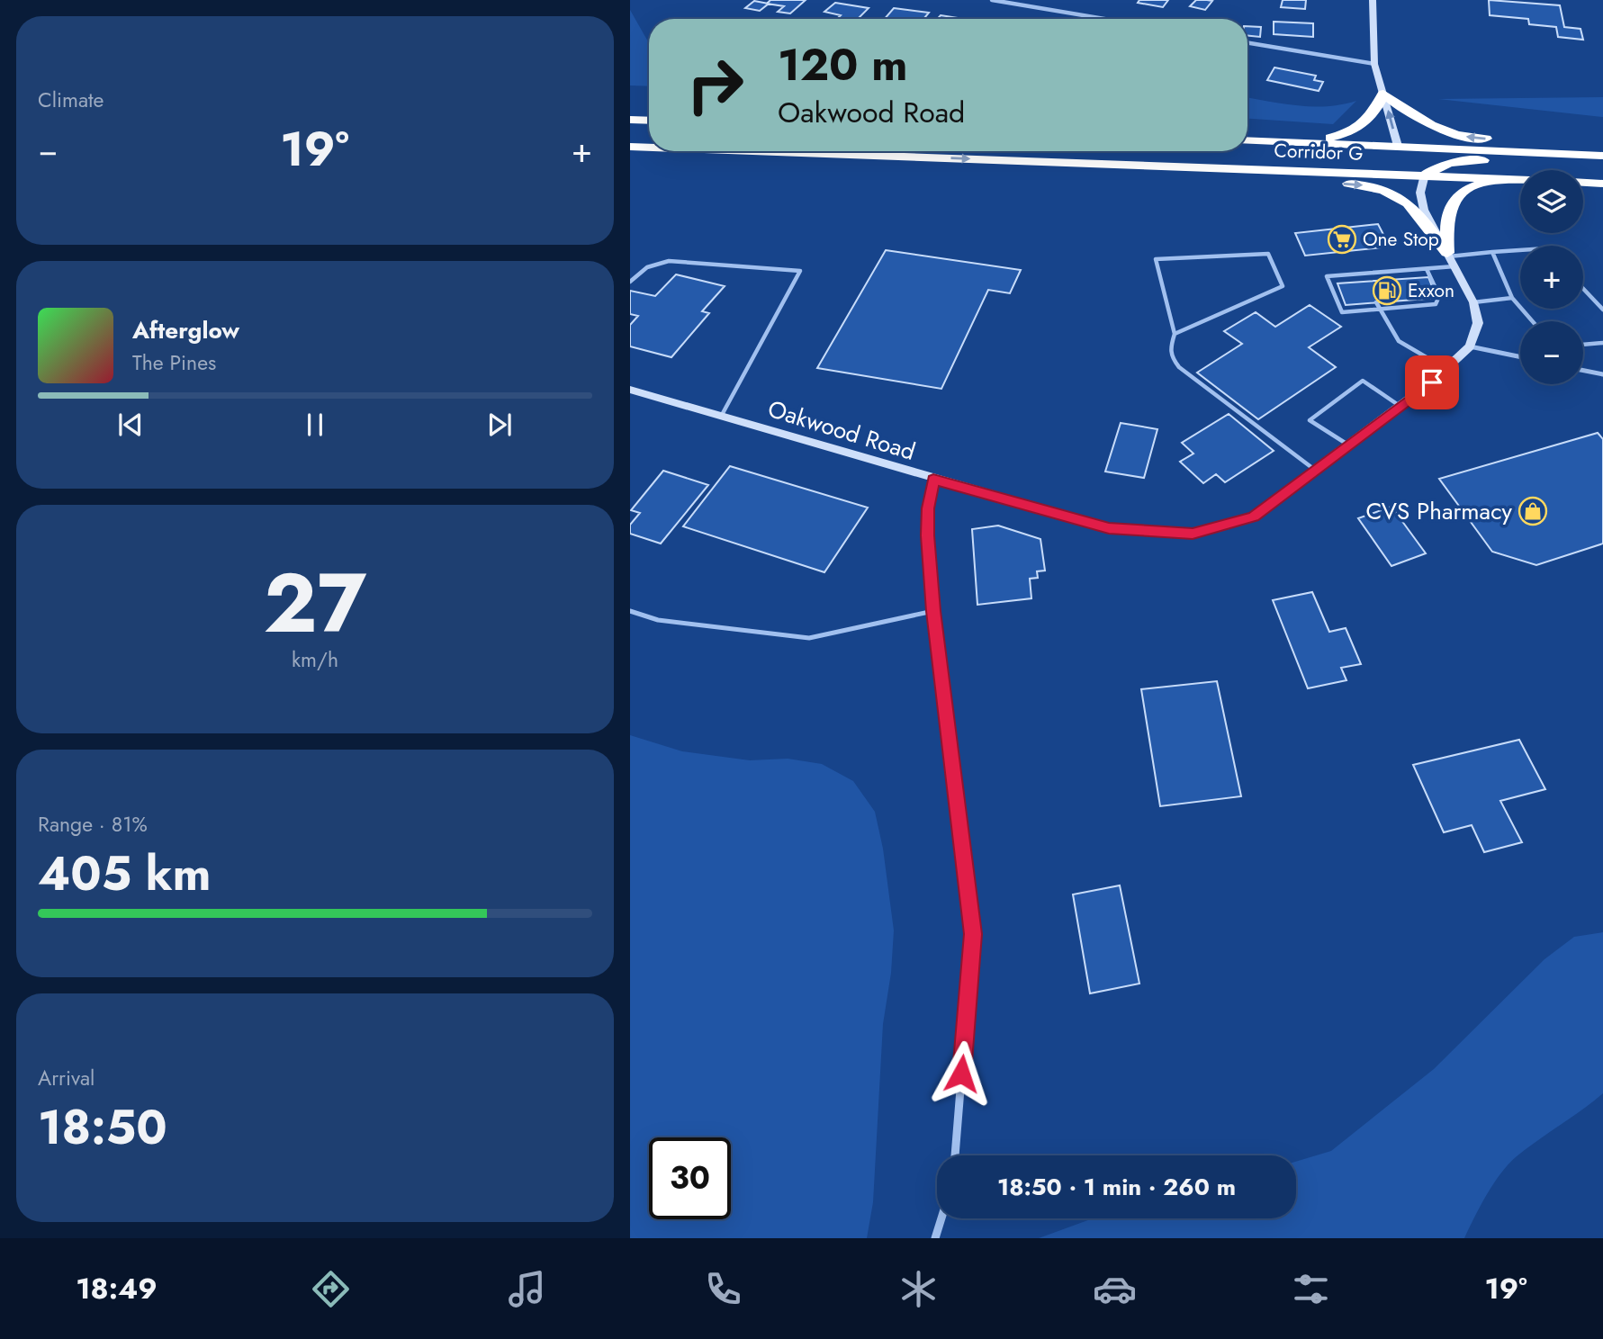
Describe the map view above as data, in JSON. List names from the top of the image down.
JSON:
{
  "streets": {
    "highway": ["Corridor G"],
    "street": ["Oakwood Road"]
  },
  "one_way": ["Corridor G"],
  "places": {
    "supermarket": ["One Stop"],
    "fuel station": ["Exxon"],
    "shop": ["CVS Pharmacy"]
  },
  "page": {
    "tile": [
      "Climate",
      ["27", "km/h"],
      ["Range · 81%", "405 km"],
      ["Arrival", "18:50"]
    ],
    "turn": ["120 m", "Oakwood Road"],
    "heat": ["−", "19°", "+"],
    "map_buttons": ["+", "−"],
    "song": ["Afterglow", "The Pines"],
    "limit": "30",
    "trip": "18:50 · 1 min · 260 m",
    "tabs": ["18:49", "19°"]
  }
}
